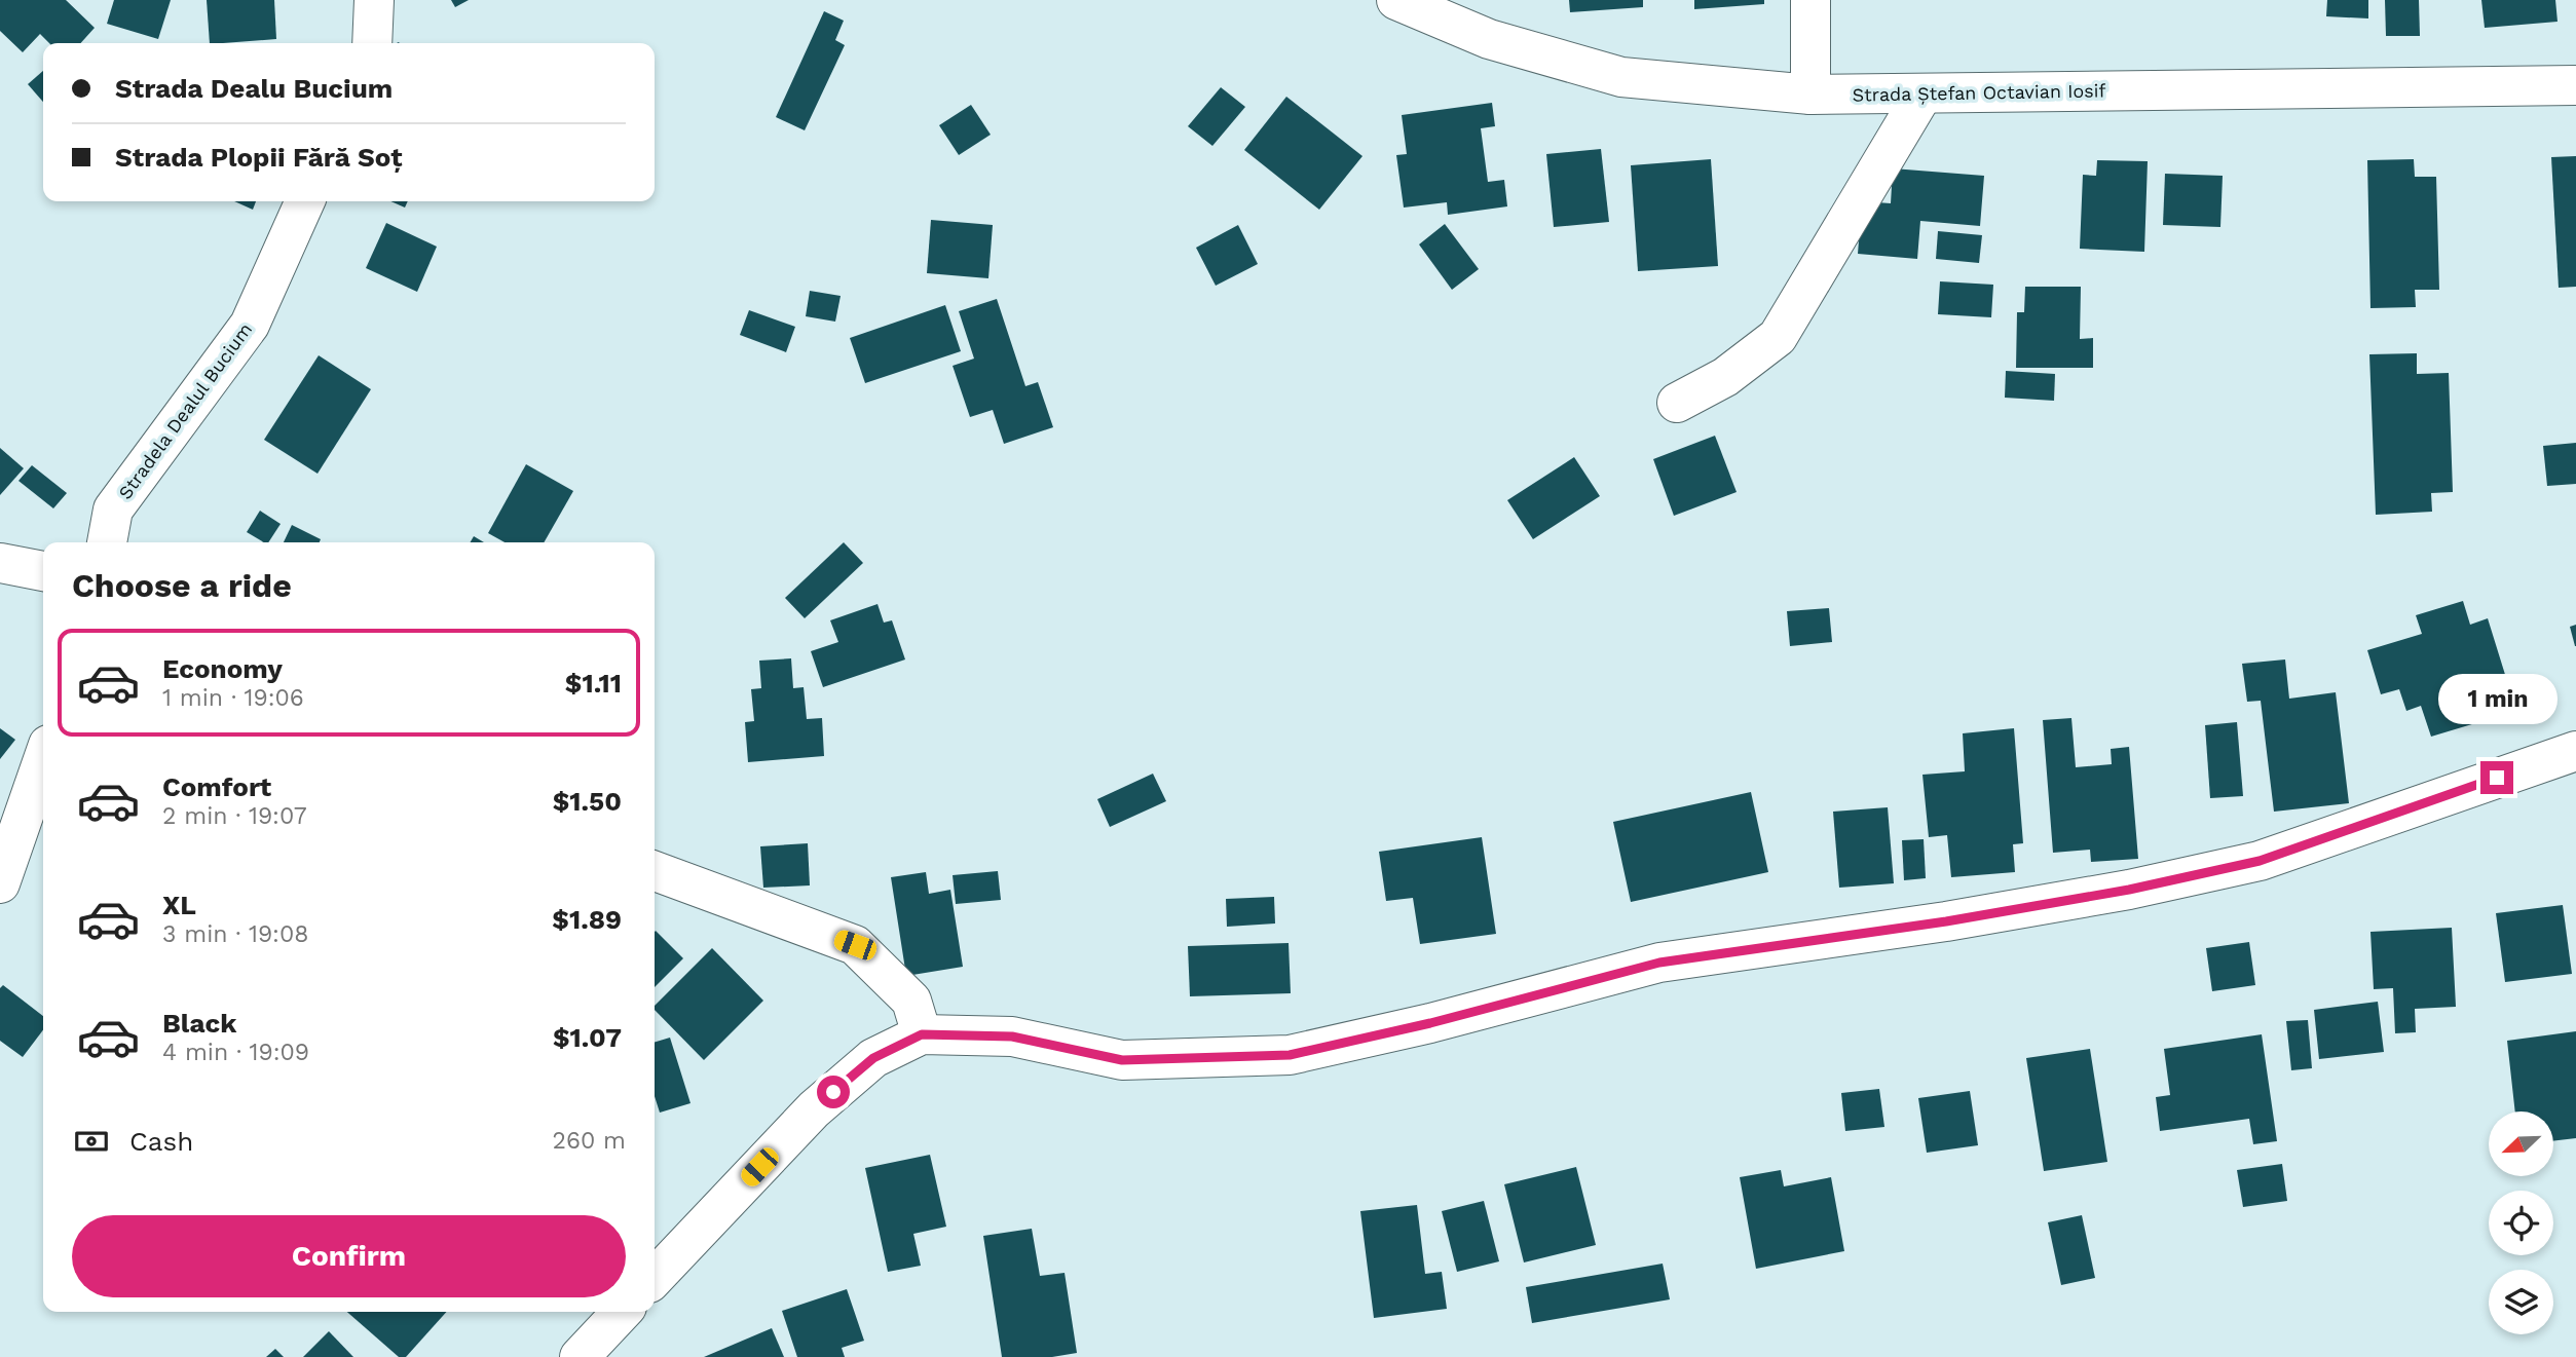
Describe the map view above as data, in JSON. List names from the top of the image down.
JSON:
{
  "streets": {
    "street": ["Strada Ștefan Octavian Iosif", "Stradela Dealul Bucium"]
  },
  "north": "bottom left",
  "page": {
    "banner": ["Strada Dealu Bucium", "Strada Plopii Fără Soț"],
    "heading": "Choose a ride",
    "list": [
      {
        "name": "Economy",
        "note": "1 min · 19:06",
        "value": "$1.11"
      },
      {
        "name": "Comfort",
        "note": "2 min · 19:07",
        "value": "$1.50"
      },
      {
        "name": "XL",
        "note": "3 min · 19:08",
        "value": "$1.89"
      },
      {
        "name": "Black",
        "note": "4 min · 19:09",
        "value": "$1.07"
      }
    ],
    "bubble": "1 min",
    "pay": ["Cash", "260 m"],
    "buttons": "Confirm"
  }
}
